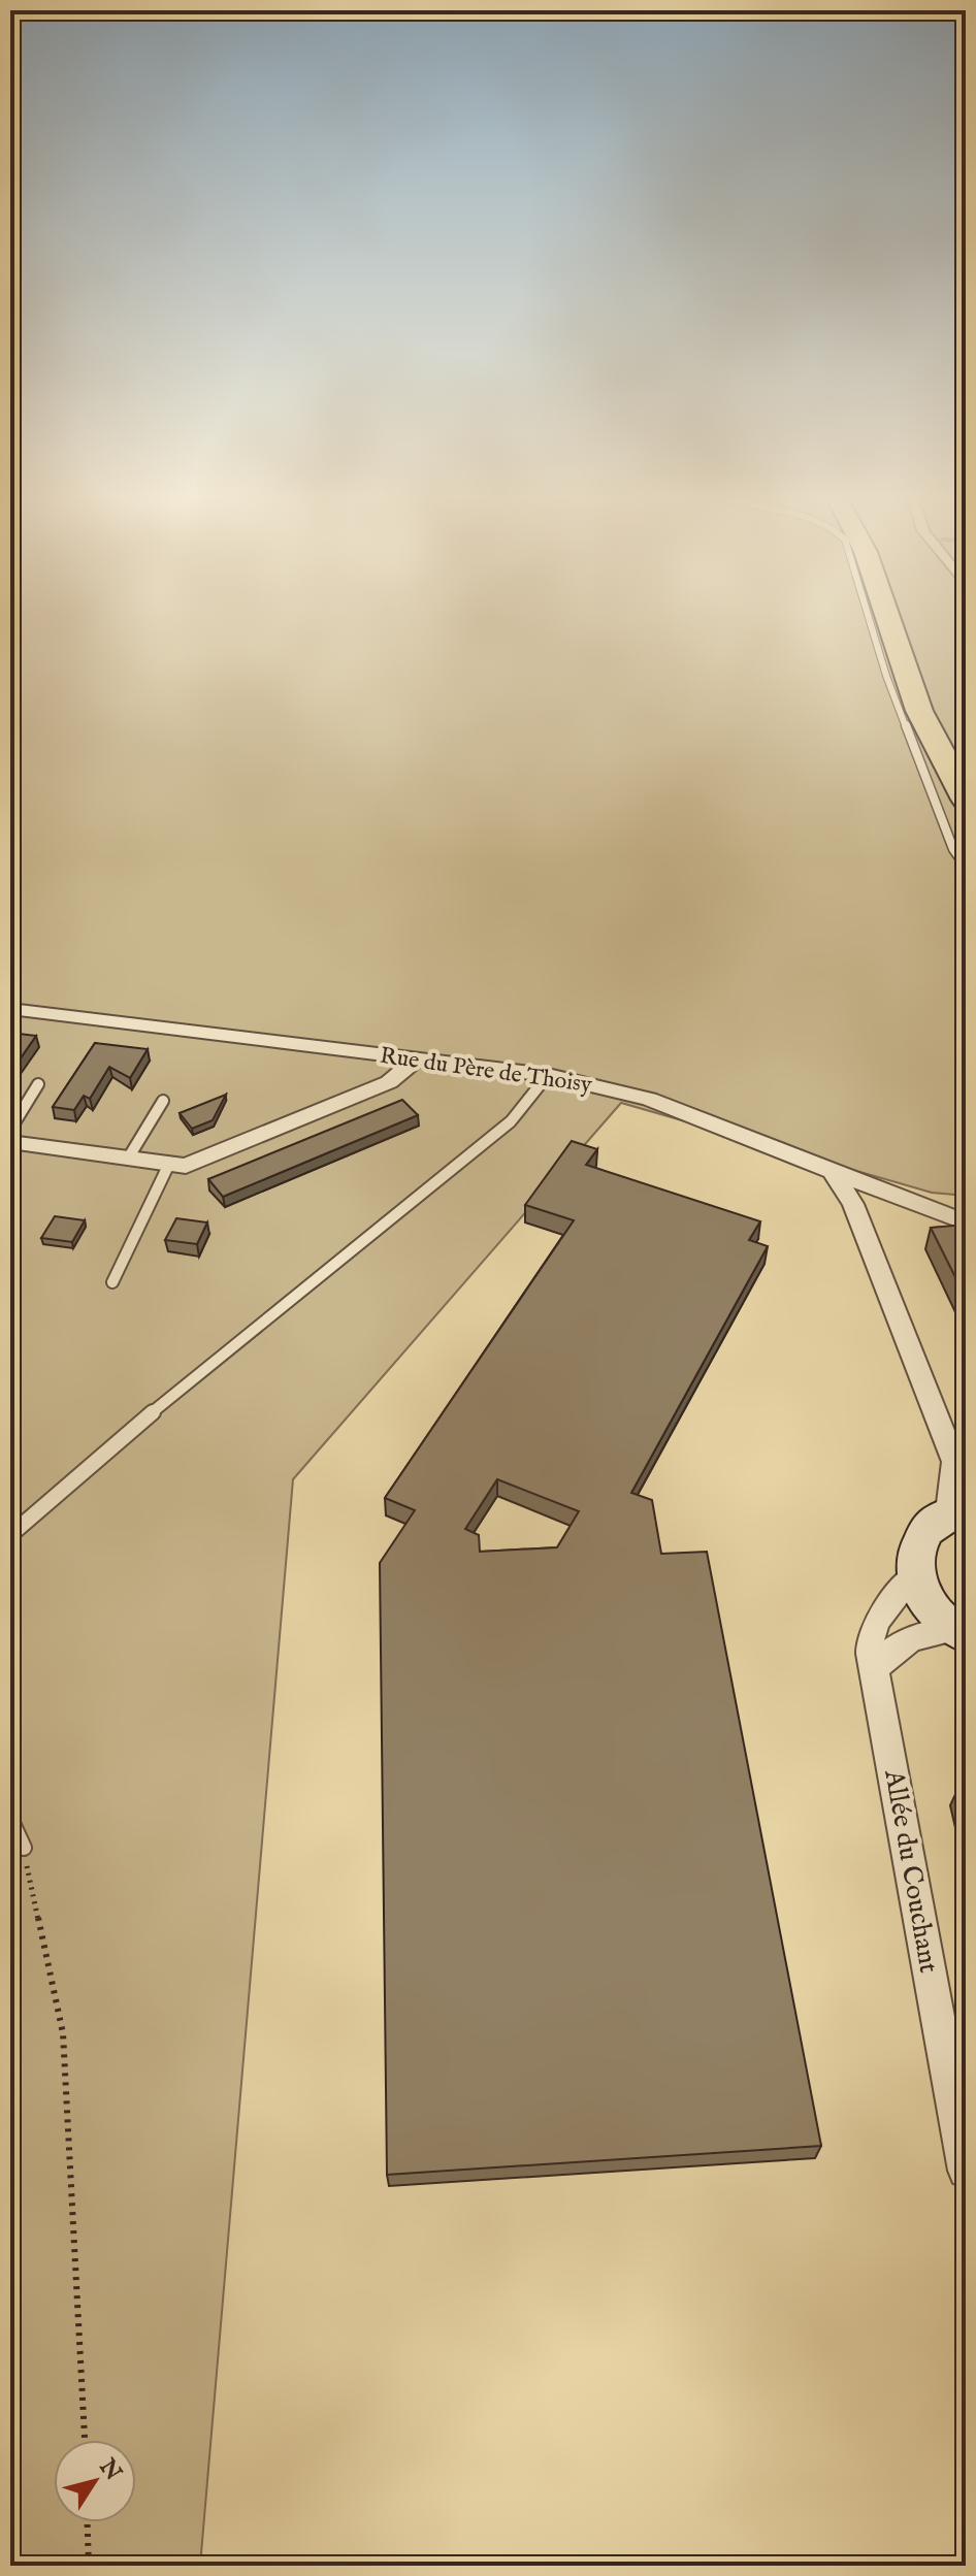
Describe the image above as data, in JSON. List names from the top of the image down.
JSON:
{
  "streets": {
    "street": ["Rue du Père de Thoisy", "Allée du Couchant"]
  },
  "north": "top right"
}
